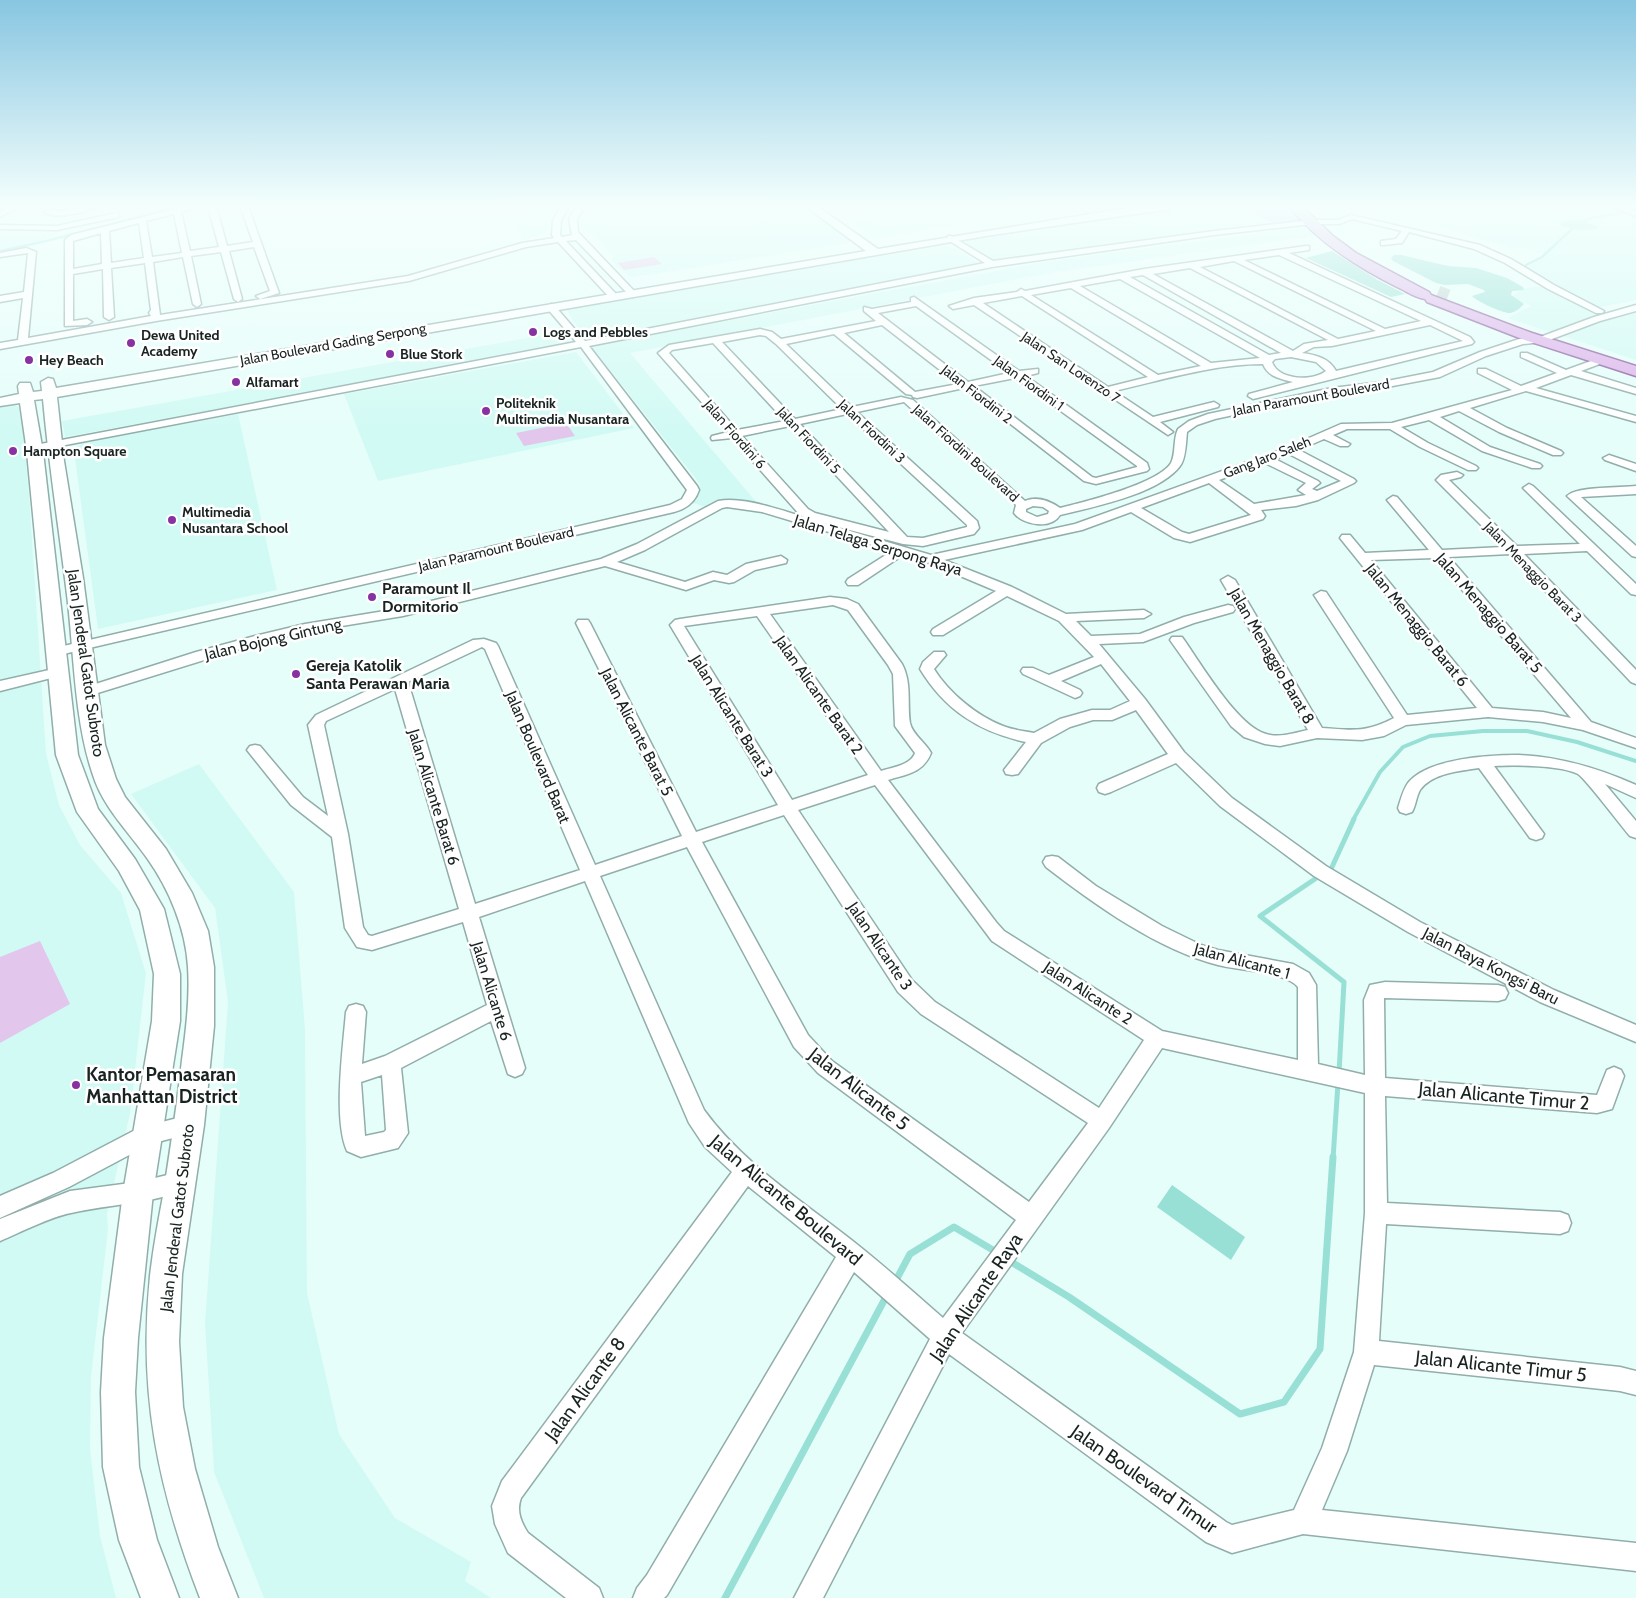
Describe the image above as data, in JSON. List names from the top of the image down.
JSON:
{
  "streets": {
    "street": [
      "Jalan Boulevard Gading Serpong",
      "Jalan San Lorenzo 7",
      "Jalan Fiordini 1",
      "Jalan Fiordini 2",
      "Jalan Paramount Boulevard",
      "Jalan Fiordini 3",
      "Jalan Fiordini 6",
      "Jalan Fiordini 5",
      "Jalan Fiordini Boulevard",
      "Gang Jaro Saleh",
      "Jalan Telaga Serpong Raya",
      "Jalan Menaggio Barat 3",
      "Jalan Menaggio Barat 5",
      "Jalan Menaggio Barat 6",
      "Jalan Bojong Gintung",
      "Jalan Menaggio Barat 8",
      "Jalan Jenderal Gatot Subroto",
      "Jalan Alicante Barat 2",
      "Jalan Alicante Barat 3",
      "Jalan Alicante Barat 5",
      "Jalan Boulevard Barat",
      "Jalan Alicante Barat 6",
      "Jalan Alicante 3",
      "Jalan Alicante 1",
      "Jalan Raya Kongsi Baru",
      "Jalan Alicante 6",
      "Jalan Alicante 2",
      "Jalan Alicante 5",
      "Jalan Alicante Timur 2",
      "Jalan Alicante Boulevard",
      "Jalan Alicante Raya",
      "Jalan Alicante Timur 5",
      "Jalan Alicante 8",
      "Jalan Boulevard Timur"
    ]
  },
  "crossings": [
    ["Jalan Boulevard Gading Serpong", "Jalan Jenderal Gatot Subroto"],
    ["Jalan Fiordini 1", "Jalan Fiordini 2"],
    ["Jalan Fiordini 3", "Jalan Fiordini 6"],
    ["Jalan Fiordini 3", "Jalan Fiordini 5"],
    ["Jalan Fiordini 3", "Jalan Telaga Serpong Raya"],
    ["Jalan Fiordini 6", "Jalan Fiordini 5"],
    ["Jalan Fiordini 6", "Jalan Telaga Serpong Raya"],
    ["Jalan Fiordini 5", "Jalan Telaga Serpong Raya"],
    ["Gang Jaro Saleh", "Jalan Telaga Serpong Raya"],
    ["Jalan Telaga Serpong Raya", "Jalan Bojong Gintung"],
    ["Jalan Telaga Serpong Raya", "Jalan Raya Kongsi Baru"],
    ["Jalan Bojong Gintung", "Jalan Jenderal Gatot Subroto"],
    ["Jalan Alicante Barat 2", "Jalan Alicante Barat 3"],
    ["Jalan Alicante Barat 2", "Jalan Alicante 2"],
    ["Jalan Alicante Barat 3", "Jalan Alicante 3"],
    ["Jalan Alicante Barat 5", "Jalan Alicante 5"],
    ["Jalan Boulevard Barat", "Jalan Alicante Barat 6"],
    ["Jalan Boulevard Barat", "Jalan Alicante Boulevard"],
    ["Jalan Alicante Barat 6", "Jalan Alicante 6"],
    ["Jalan Alicante 3", "Jalan Alicante Raya"],
    ["Jalan Alicante 1", "Jalan Alicante 2"],
    ["Jalan Alicante 2", "Jalan Alicante Timur 2"],
    ["Jalan Alicante 2", "Jalan Alicante Raya"],
    ["Jalan Alicante 5", "Jalan Alicante Raya"],
    ["Jalan Alicante Boulevard", "Jalan Alicante Raya"],
    ["Jalan Alicante Boulevard", "Jalan Alicante 8"],
    ["Jalan Alicante Boulevard", "Jalan Boulevard Timur"],
    ["Jalan Alicante Raya", "Jalan Boulevard Timur"]
  ],
  "places": [
    "Logs and Pebbles",
    "Dewa United Academy",
    "Blue Stork",
    "Hey Beach",
    "Alfamart",
    "Politeknik Multimedia Nusantara",
    "Hampton Square",
    "Multimedia Nusantara School",
    "Paramount Il Dormitorio",
    "Gereja Katolik Santa Perawan Maria",
    "Kantor Pemasaran Manhattan District"
  ]
}
